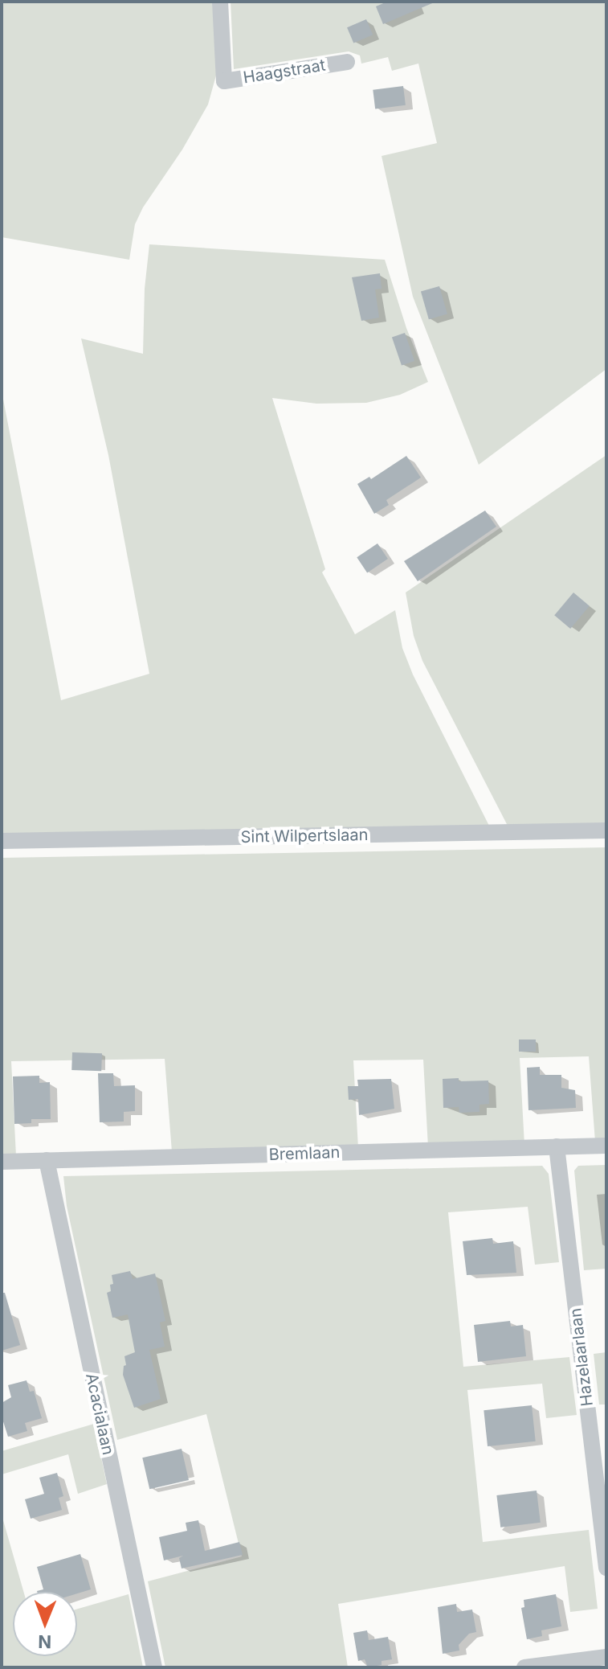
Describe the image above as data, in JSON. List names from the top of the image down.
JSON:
{
  "streets": {
    "street": [
      "Haagstraat",
      "Sint Wilpertslaan",
      "Bremlaan",
      "Hazelaarlaan",
      "Acacialaan"
    ]
  },
  "crossings": [
    ["Bremlaan", "Hazelaarlaan"],
    ["Bremlaan", "Acacialaan"]
  ],
  "north": "bottom"
}
